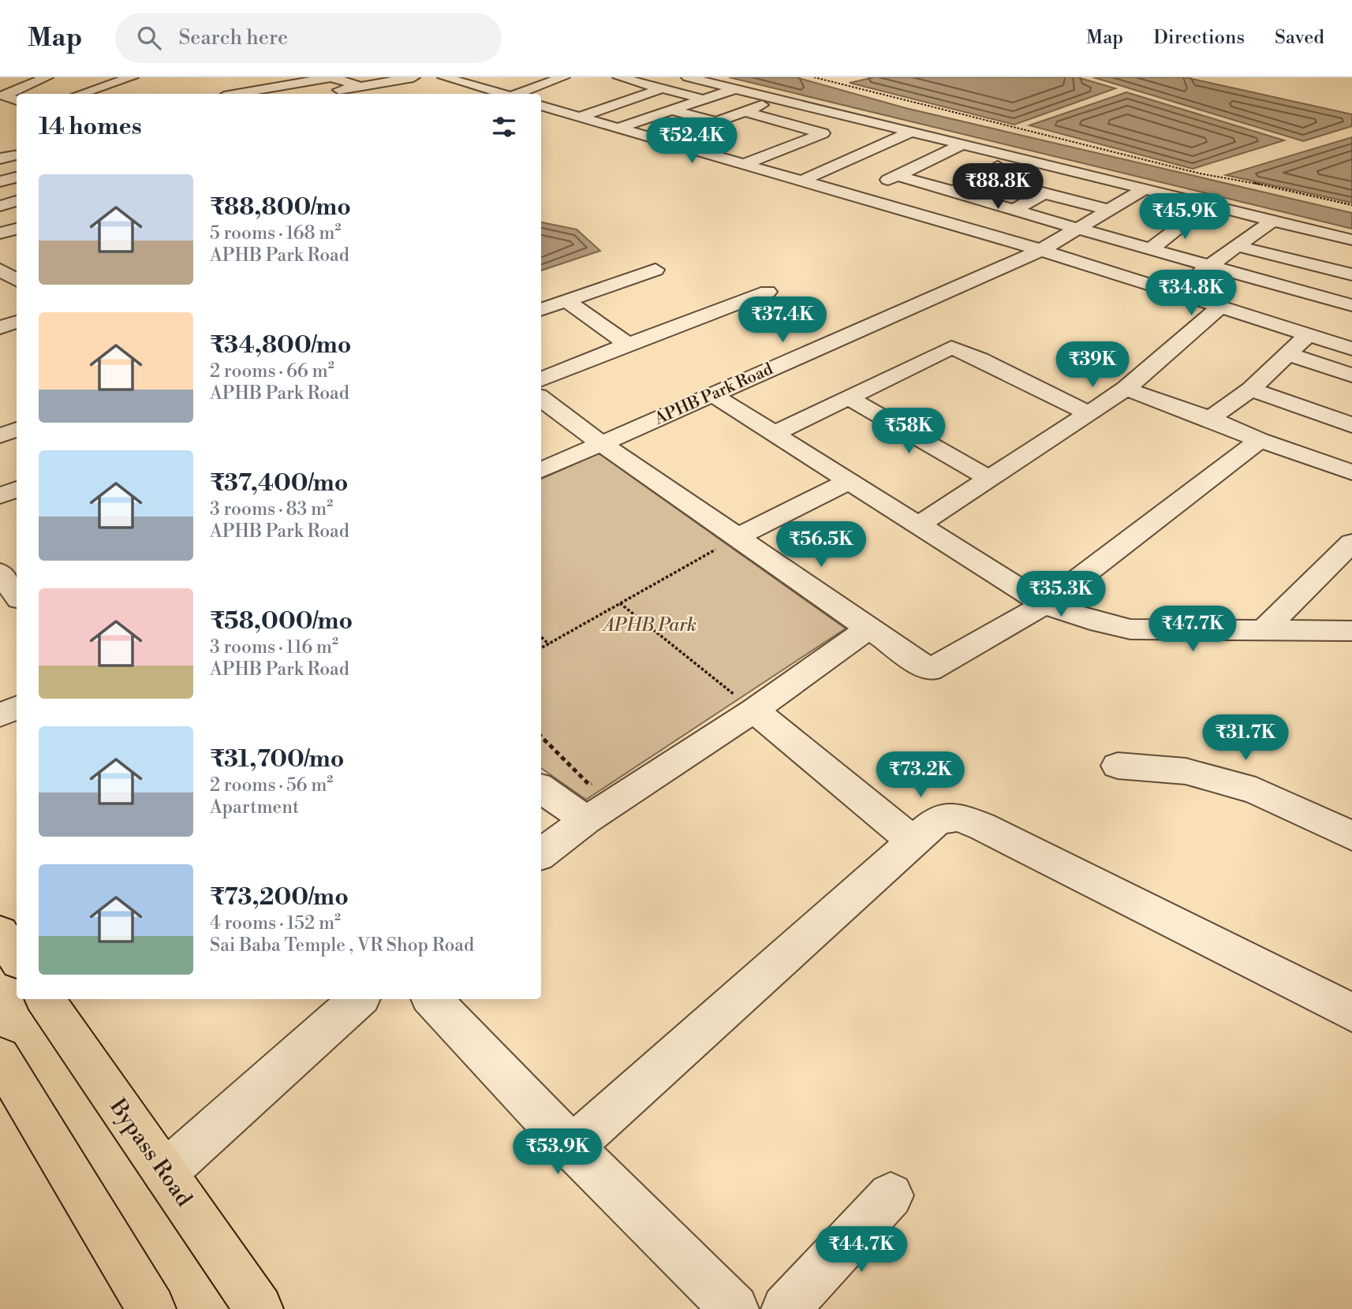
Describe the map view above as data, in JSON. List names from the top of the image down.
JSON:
{
  "streets": {
    "main road": ["Bypass Road"],
    "street": ["APHB Park Road"]
  },
  "parks": ["APHB Park"],
  "page": {
    "header": "Map",
    "search": "Search here",
    "nav": ["Map", "Directions", "Saved"],
    "heading": "14 homes",
    "price": [
      "₹52.4K",
      "₹88.8K",
      "₹45.9K",
      "₹34.8K",
      "₹37.4K",
      "₹39K",
      "₹58K",
      "₹56.5K",
      "₹35.3K",
      "₹47.7K",
      "₹31.7K",
      "₹73.2K",
      "₹53.9K",
      "₹44.7K"
    ],
    "list": [
      {
        "name": "₹88,800/mo",
        "note": "5 rooms · 168 m² · APHB Park Road"
      },
      {
        "name": "₹34,800/mo",
        "note": "2 rooms · 66 m² · APHB Park Road"
      },
      {
        "name": "₹37,400/mo",
        "note": "3 rooms · 83 m² · APHB Park Road"
      },
      {
        "name": "₹58,000/mo",
        "note": "3 rooms · 116 m² · APHB Park Road"
      },
      {
        "name": "₹31,700/mo",
        "note": "2 rooms · 56 m² · Apartment"
      },
      {
        "name": "₹73,200/mo",
        "note": "4 rooms · 152 m² · Sai Baba Temple , VR Shop Road"
      }
    ]
  }
}
